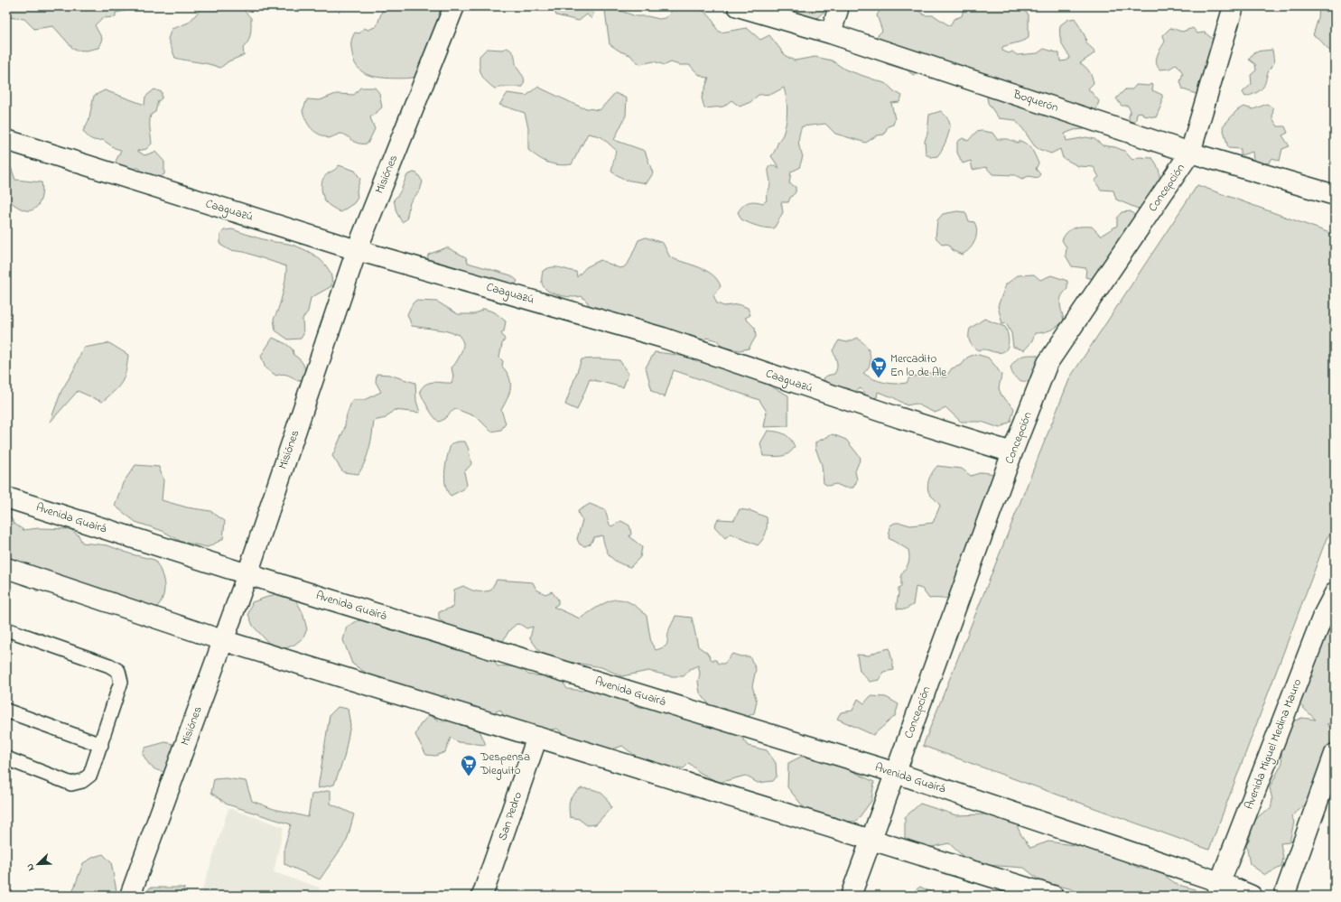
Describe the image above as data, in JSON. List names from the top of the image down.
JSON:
{
  "streets": {
    "street": [
      "Boquerón",
      "Misiónes",
      "Concepción",
      "Caaguazú",
      "Avenida Guairá",
      "Avenida Miguel Medina Mauro",
      "San Pedro"
    ]
  },
  "crossings": [
    ["Boquerón", "Concepción"],
    ["Misiónes", "Caaguazú"],
    ["Misiónes", "Avenida Guairá"],
    ["Concepción", "Caaguazú"],
    ["Concepción", "Avenida Guairá"],
    ["Avenida Guairá", "Avenida Miguel Medina Mauro"]
  ],
  "places": {
    "supermarket": ["Mercadito En lo de Ale", "Despensa Dieguito"]
  },
  "north": "bottom left"
}
